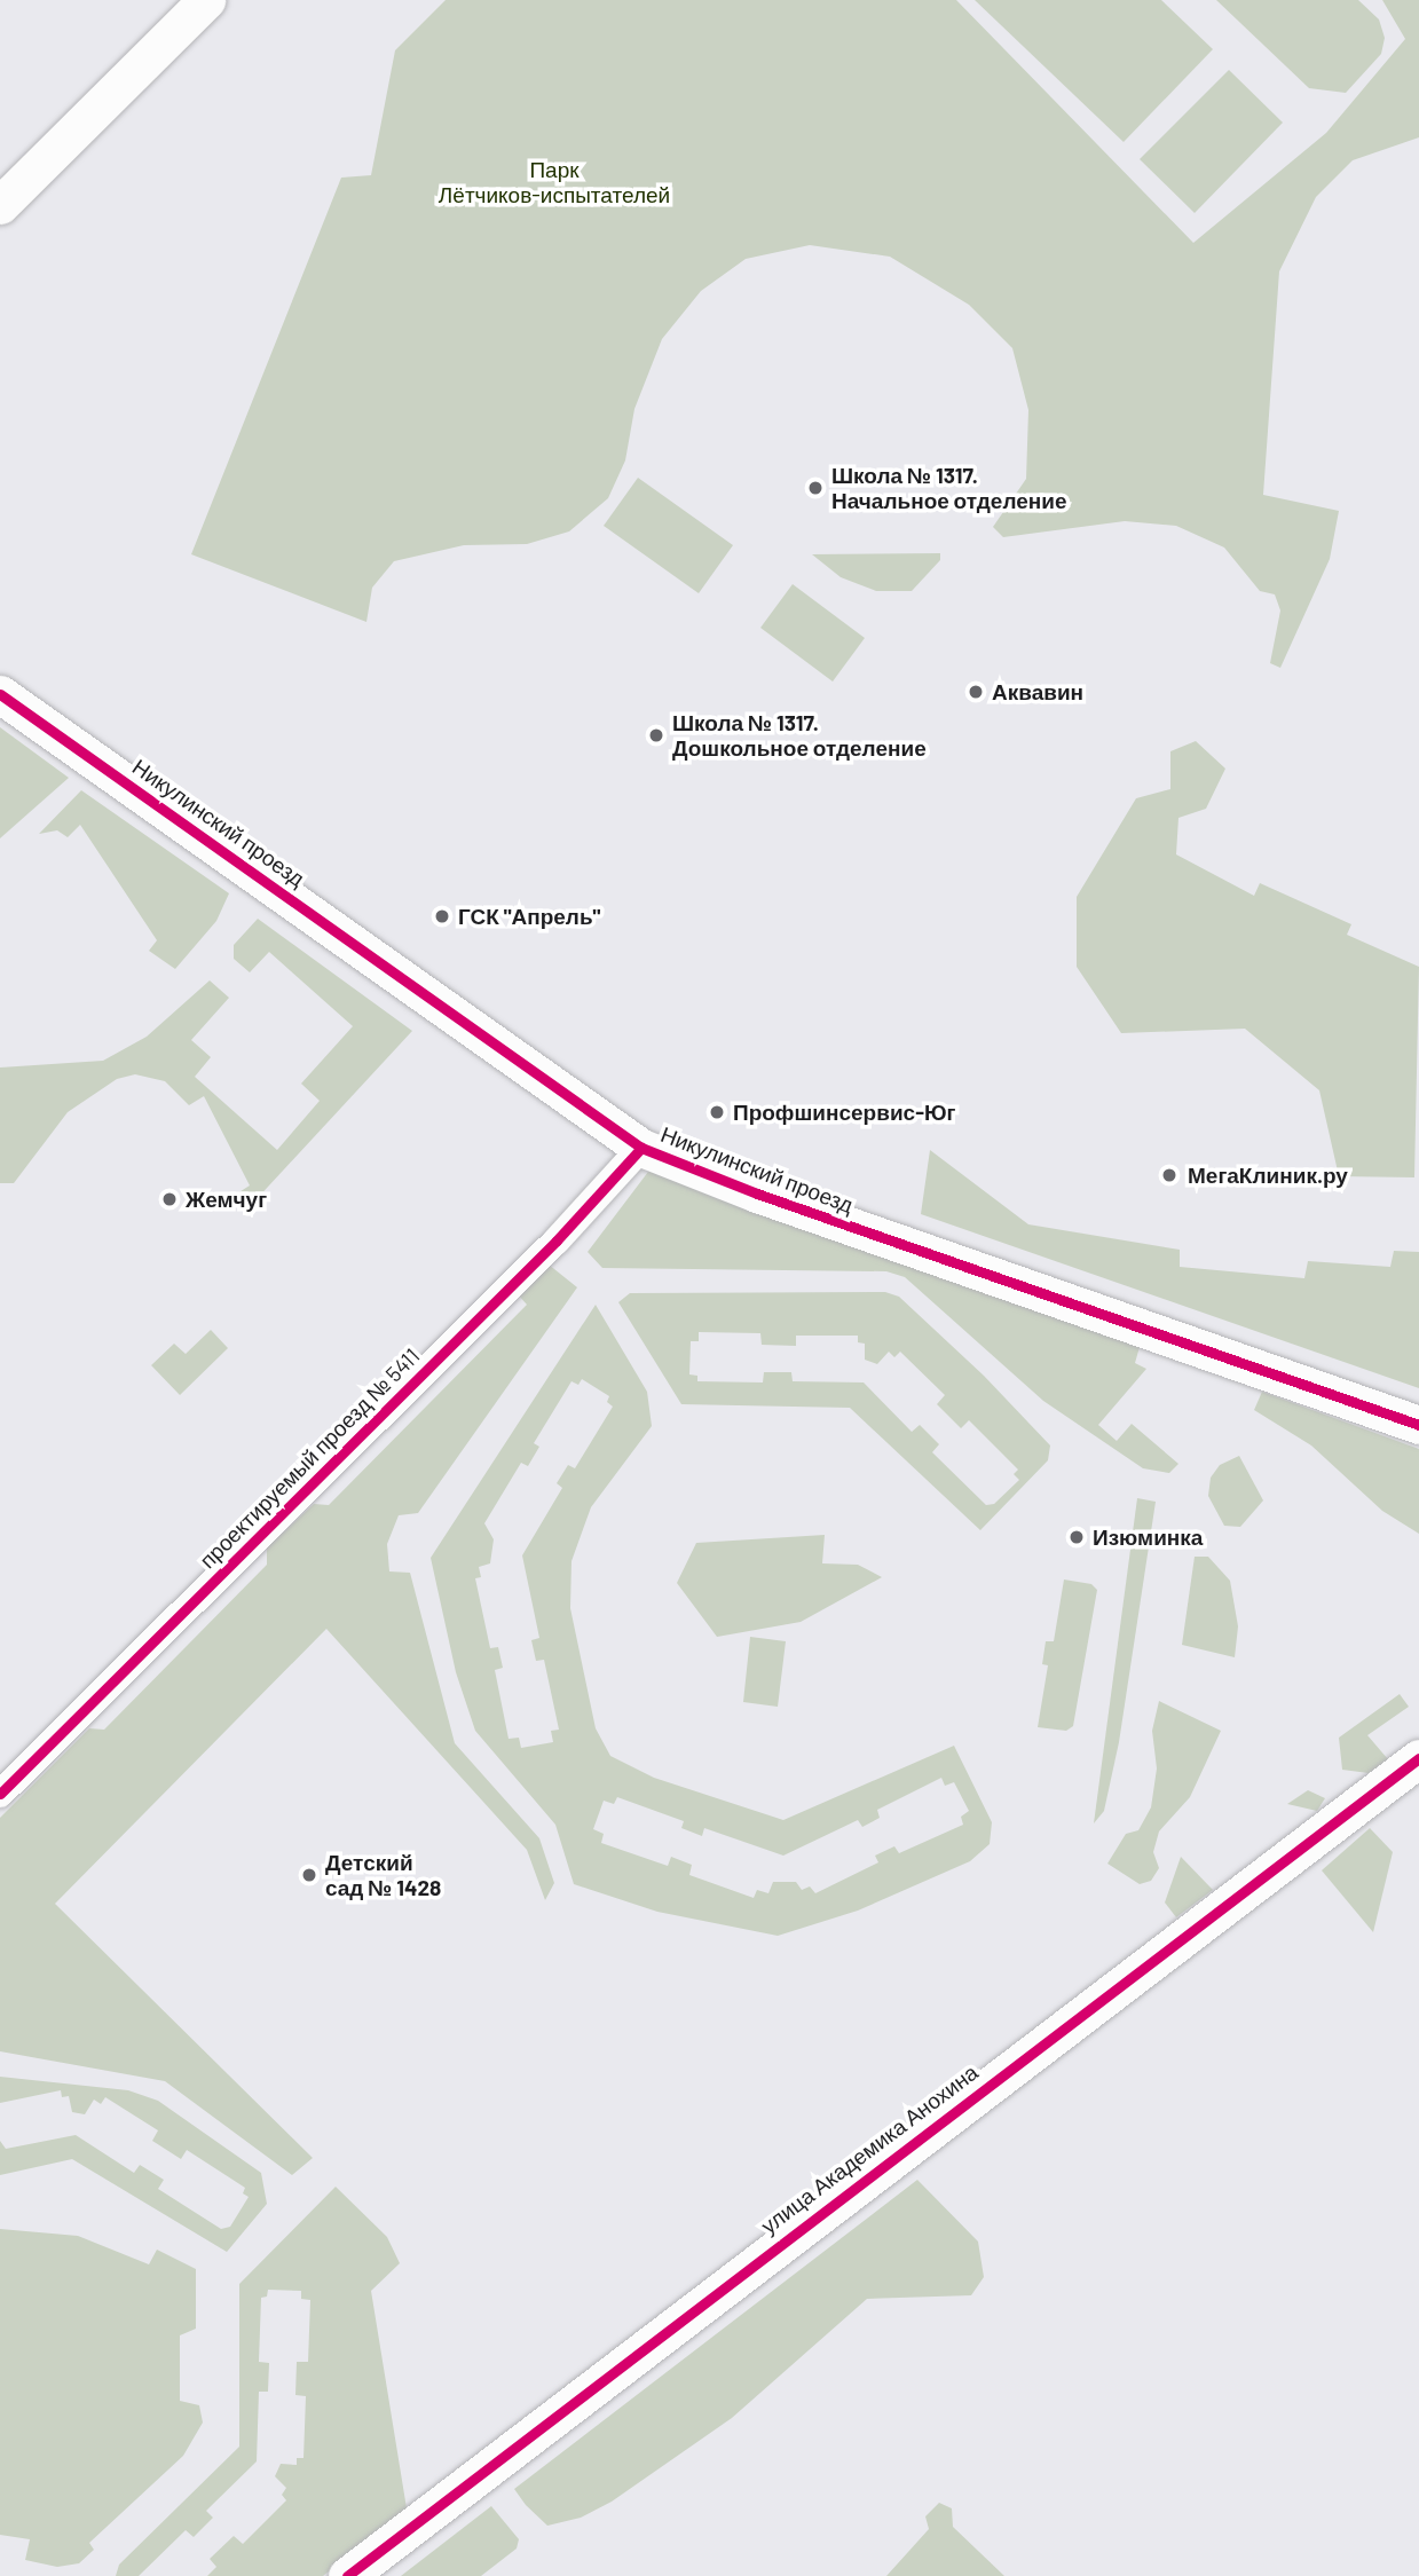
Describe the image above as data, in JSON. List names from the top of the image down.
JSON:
{
  "streets": {
    "street": ["Никулинский проезд", "проектируемый проезд № 5411", "улица Академика Анохина"]
  },
  "crossings": [
    ["Никулинский проезд", "проектируемый проезд № 5411"]
  ],
  "parks": ["Парк Лётчиков-испытателей"],
  "places": [
    "Школа № 1317. Начальное отделение",
    "Аквавин",
    "Школа № 1317. Дошкольное отделение",
    "ГСК \"Апрель\"",
    "Профшинсервис-Юг",
    "МегаКлиник.ру",
    "Жемчуг",
    "Изюминка",
    "Детский сад № 1428"
  ]
}
